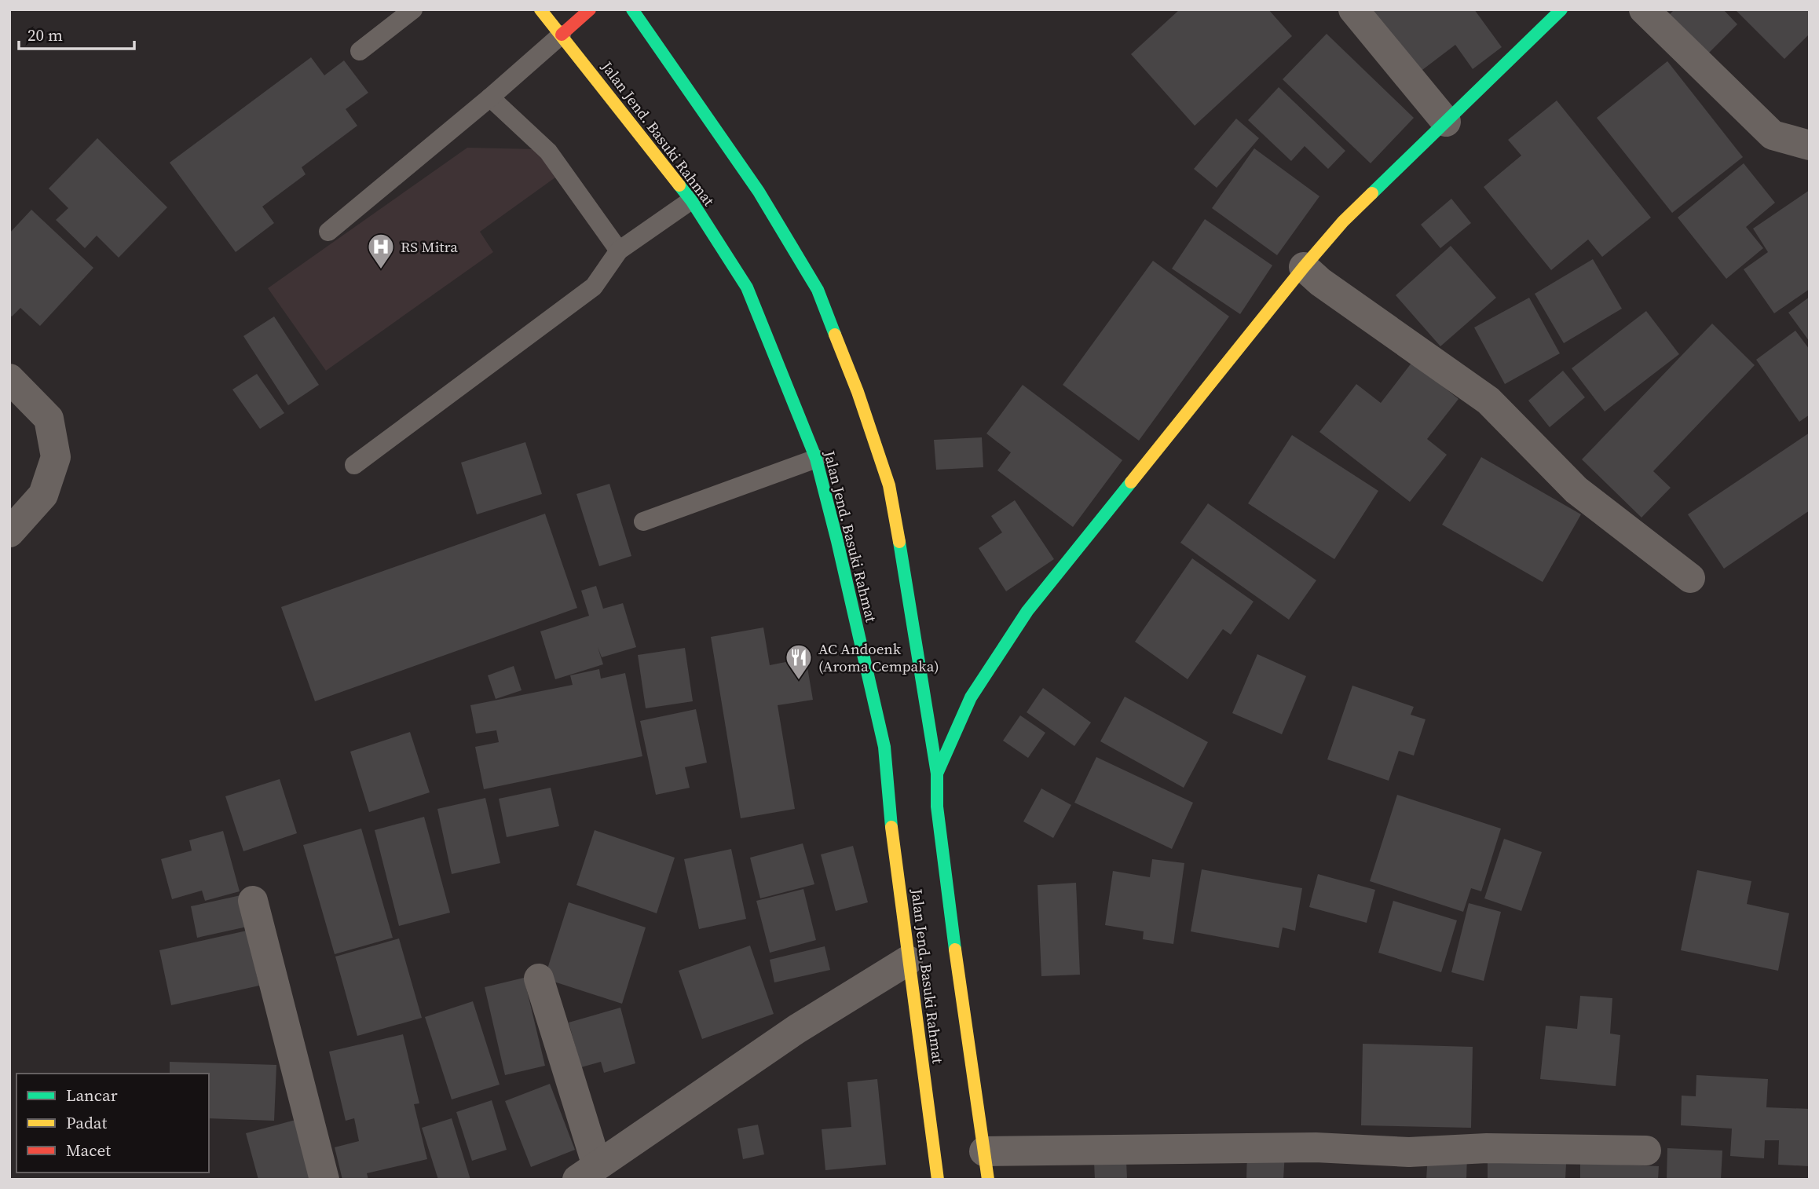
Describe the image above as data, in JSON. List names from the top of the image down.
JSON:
{
  "streets": {
    "main road": ["Jalan Jend. Basuki Rahmat"]
  },
  "places": {
    "hospital": ["RS Mitra"],
    "restaurant": ["AC Andoenk (Aroma Cempaka)"]
  },
  "legend": ["Lancar", "Padat", "Macet"],
  "scale_bar": "20 m"
}
